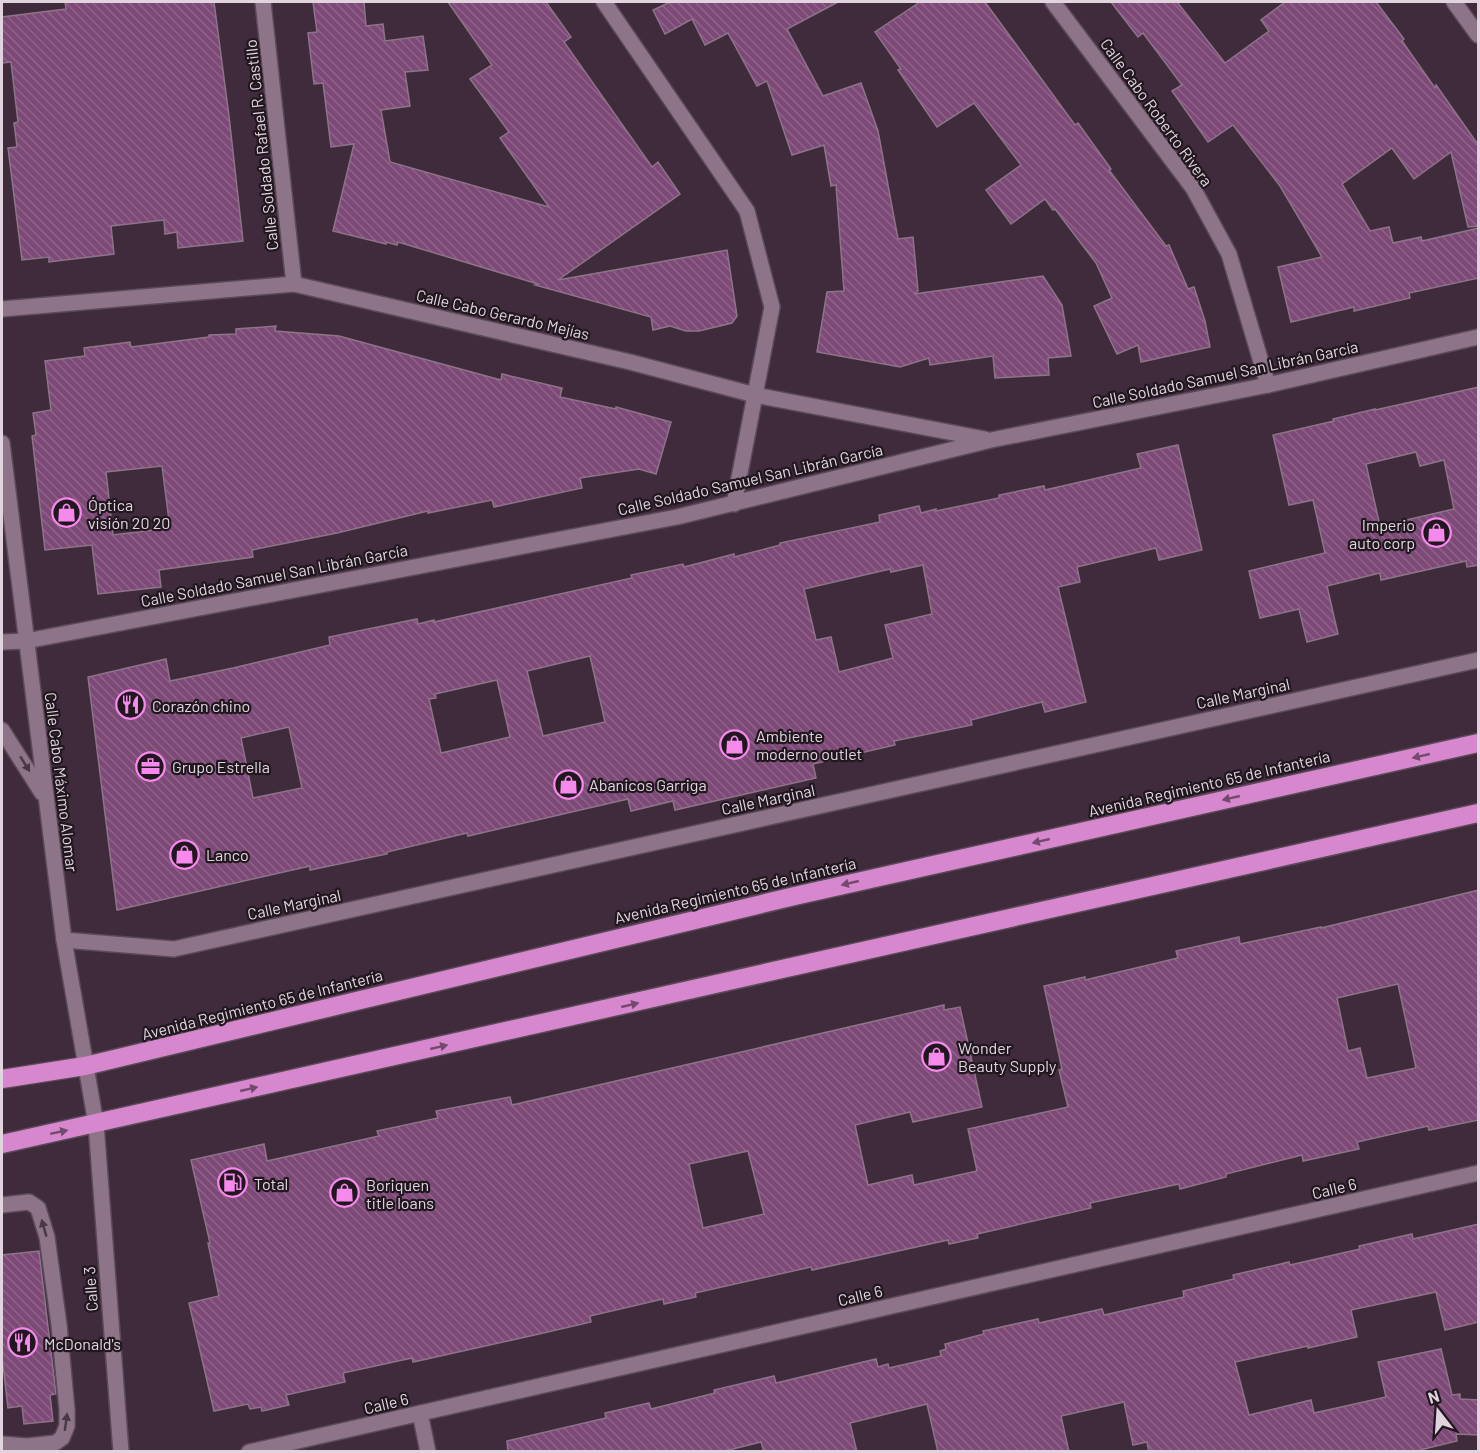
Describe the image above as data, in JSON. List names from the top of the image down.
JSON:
{
  "streets": {
    "highway": ["Avenida Regimiento 65 de Infantería"],
    "street": [
      "Calle Cabo Roberto Rivera",
      "Calle Soldado Rafael R. Castillo",
      "Calle Cabo Gerardo Mejías",
      "Calle Soldado Samuel San Librán García",
      "Calle Marginal",
      "Calle Cabo Máximo Alomar",
      "Calle 6",
      "Calle 3"
    ]
  },
  "crossings": [
    ["Calle Cabo Roberto Rivera", "Calle Soldado Samuel San Librán García"],
    ["Calle Soldado Rafael R. Castillo", "Calle Cabo Gerardo Mejías"],
    ["Calle Cabo Gerardo Mejías", "Calle Soldado Samuel San Librán García"],
    ["Calle Soldado Samuel San Librán García", "Calle Cabo Máximo Alomar"],
    ["Calle Marginal", "Calle Cabo Máximo Alomar"],
    ["Calle Cabo Máximo Alomar", "Avenida Regimiento 65 de Infantería"],
    ["Calle Cabo Máximo Alomar", "Calle 3"]
  ],
  "places": {
    "shop": [
      "Óptica visión 20 20",
      "Imperio auto corp",
      "Ambiente moderno outlet",
      "Abanicos Garriga",
      "Lanco",
      "Wonder Beauty Supply",
      "Boriquen title loans"
    ],
    "restaurant": ["Corazón chino", "McDonald's"],
    "office": ["Grupo Estrella"],
    "fuel station": ["Total"]
  },
  "north": "top"
}
